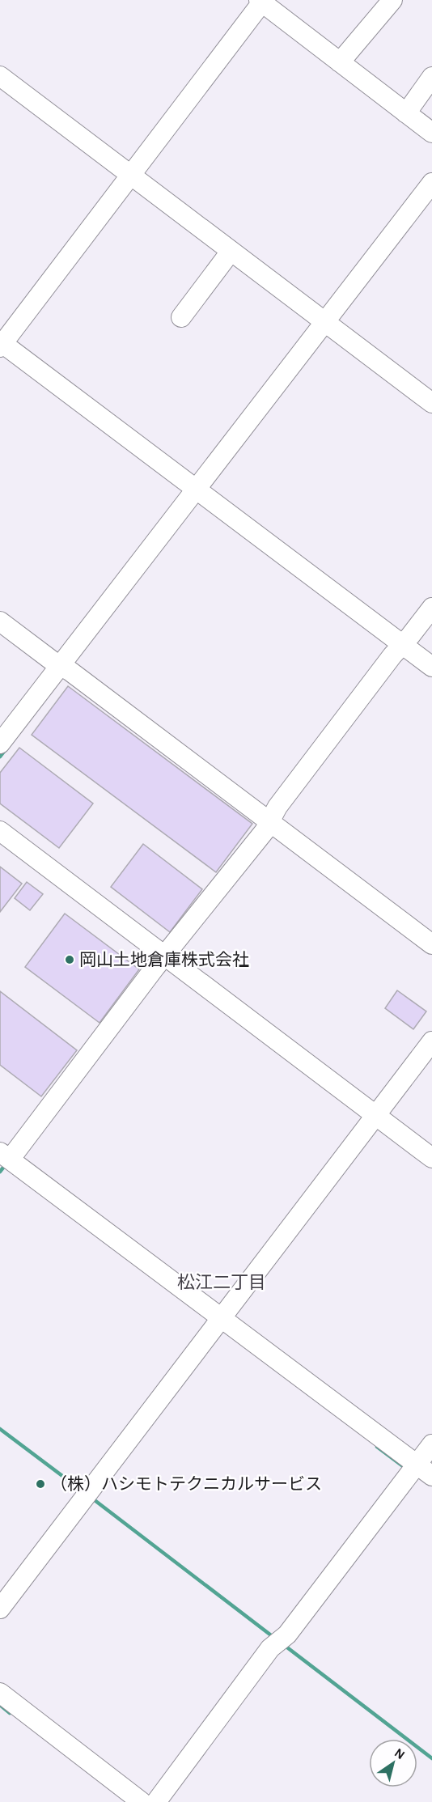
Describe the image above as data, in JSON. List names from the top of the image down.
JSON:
{
  "districts": ["松江二丁目"],
  "places": ["岡山土地倉庫株式会社", "（株）ハシモトテクニカルサービス"],
  "north": "top right"
}
